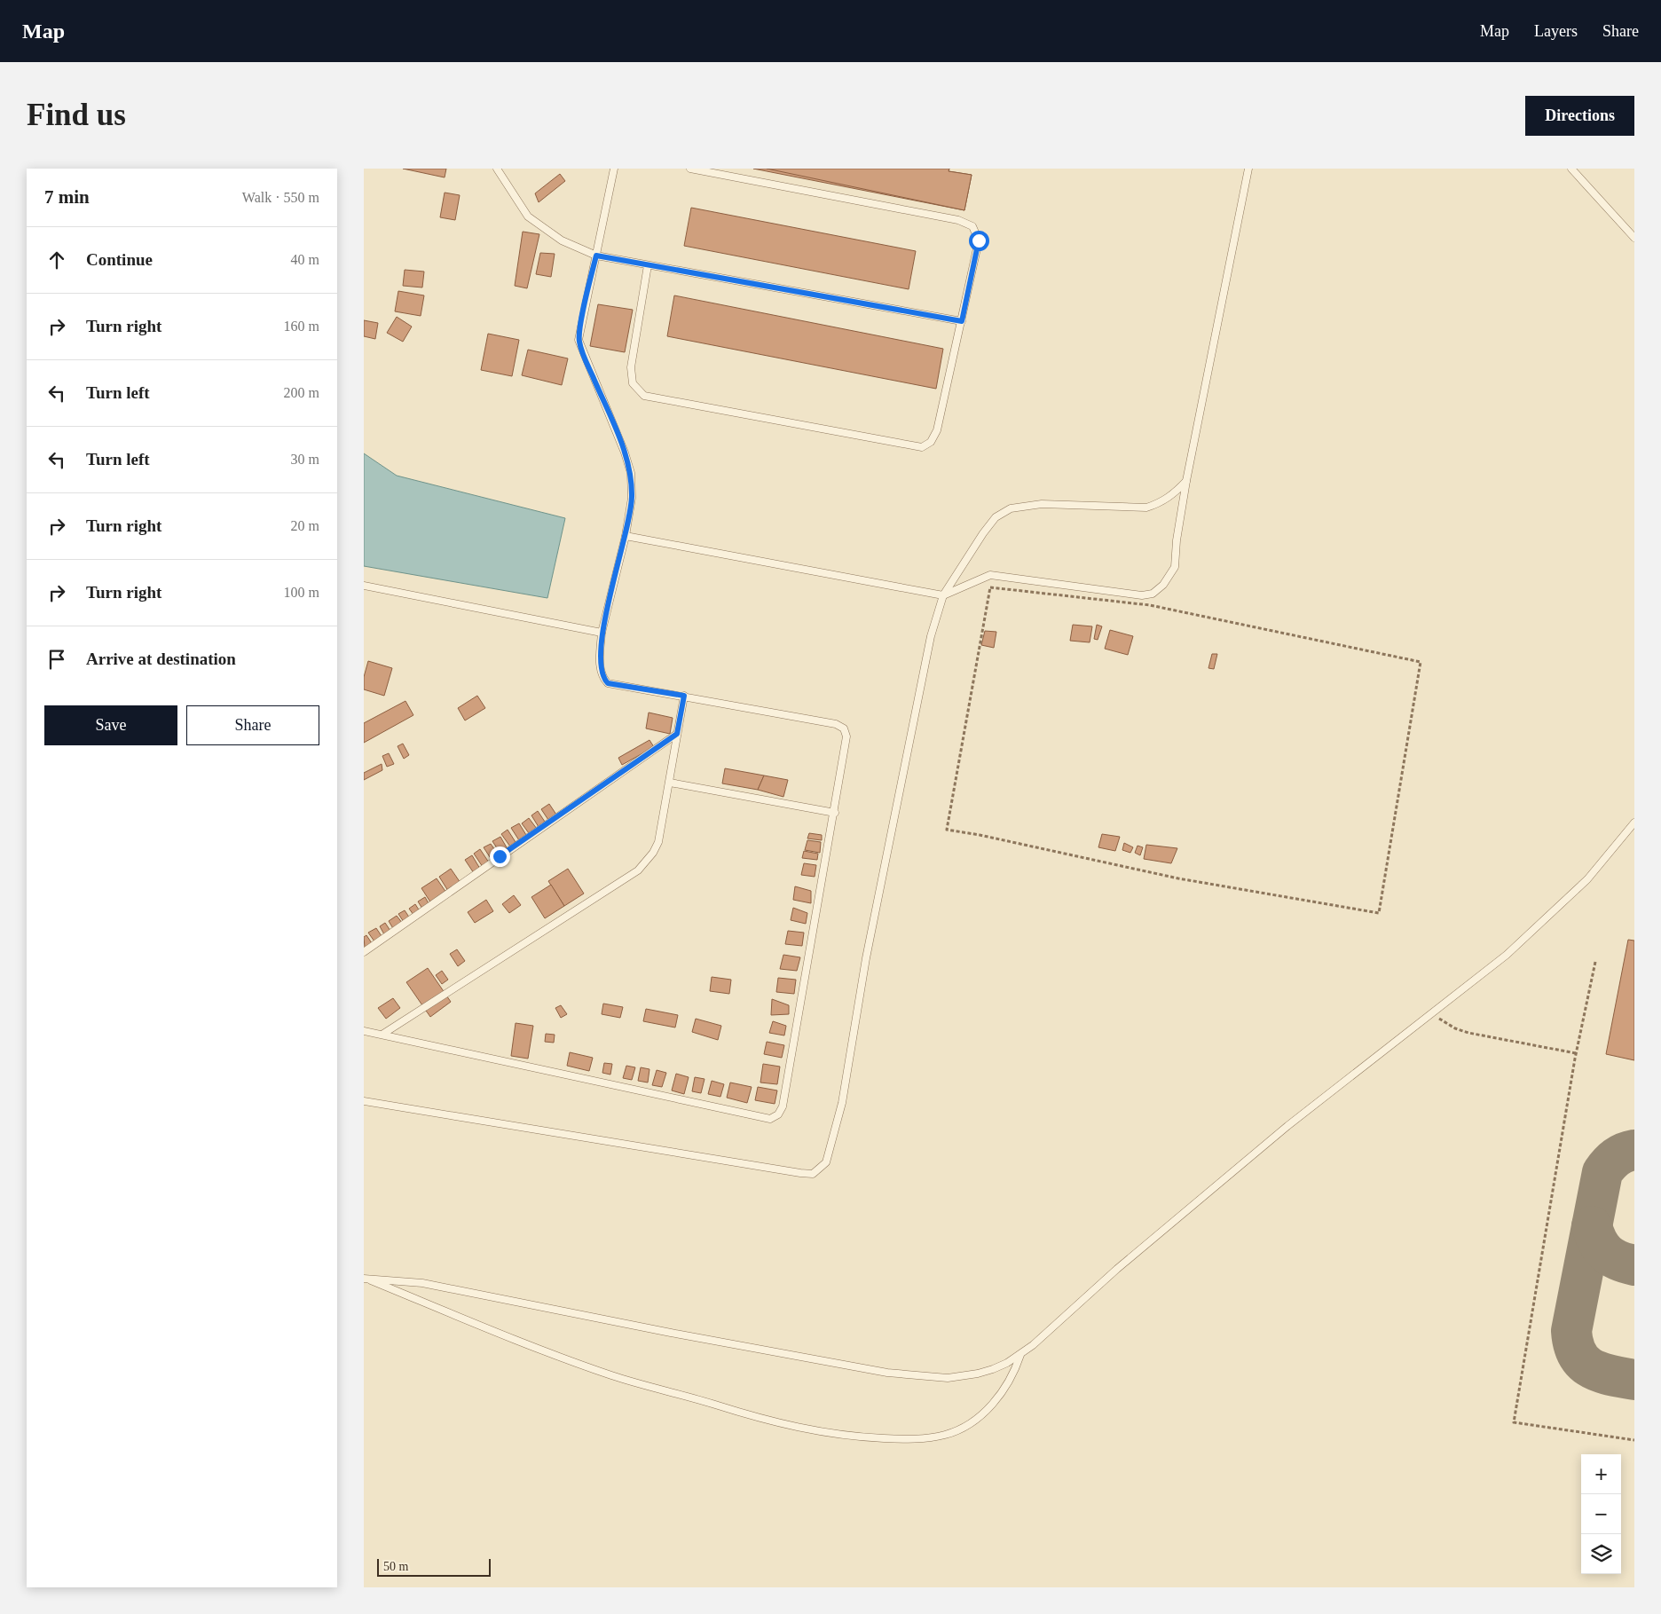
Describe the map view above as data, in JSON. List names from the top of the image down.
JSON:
{
  "scale_bar": "50 m",
  "page": {
    "header": "Map",
    "nav": ["Map", "Layers", "Share"],
    "buttons": [
      "Directions",
      ["Save", "Share"]
    ],
    "title": "Find us",
    "heading": ["7 min", "Walk · 550 m"],
    "list": [
      ["Continue", "40 m"],
      ["Turn right", "160 m"],
      ["Turn left", "200 m"],
      ["Turn left", "30 m"],
      ["Turn right", "20 m"],
      ["Turn right", "100 m"],
      "Arrive at destination"
    ],
    "map_buttons": ["+", "−"],
    "scale": "50 m"
  }
}
